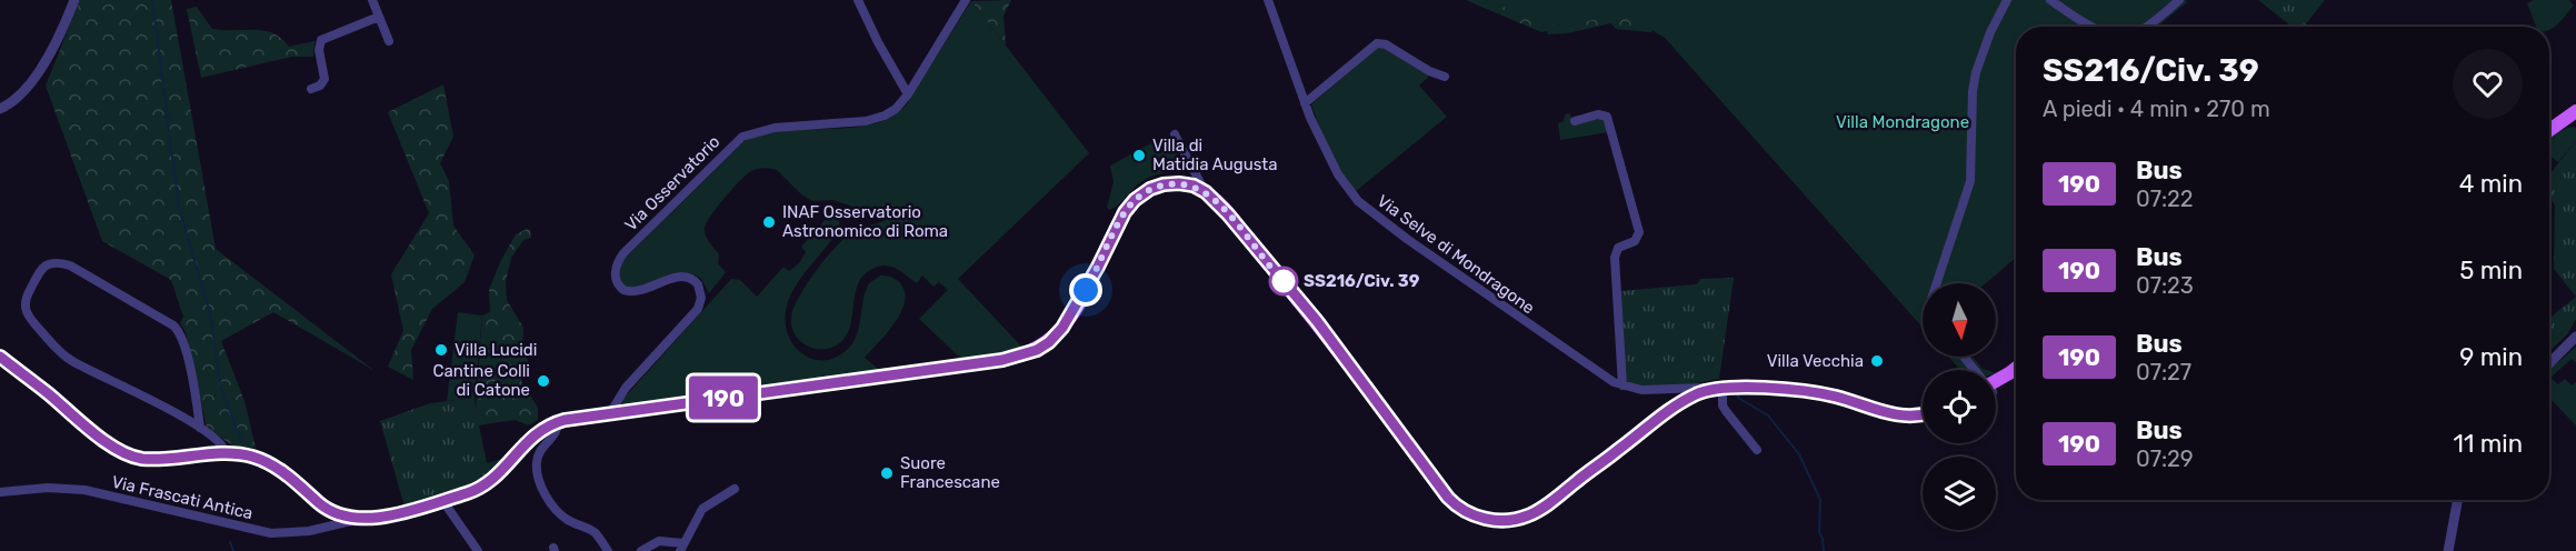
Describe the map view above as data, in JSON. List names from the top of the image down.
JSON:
{
  "streets": {
    "street": ["Via Osservatorio", "Via Selve di Mondragone", "Via Frascati Antica"]
  },
  "parks": ["Villa Mondragone"],
  "places": [
    "Villa di Matidia Augusta",
    "INAF Osservatorio Astronomico di Roma",
    "SS216/Civ. 39",
    "Villa Lucidi",
    "Villa Vecchia",
    "Cantine Colli di Catone",
    "Suore Francescane"
  ],
  "lines": ["bus line 190"],
  "north": "bottom",
  "page": {
    "on_map": "190",
    "heading": ["SS216/Civ. 39", "A piedi · 4 min · 270 m"],
    "list": [
      {
        "mark": "190",
        "name": "Bus",
        "note": "07:22",
        "value": "4 min"
      },
      {
        "mark": "190",
        "name": "Bus",
        "note": "07:23",
        "value": "5 min"
      },
      {
        "mark": "190",
        "name": "Bus",
        "note": "07:27",
        "value": "9 min"
      },
      {
        "mark": "190",
        "name": "Bus",
        "note": "07:29",
        "value": "11 min"
      }
    ]
  }
}
